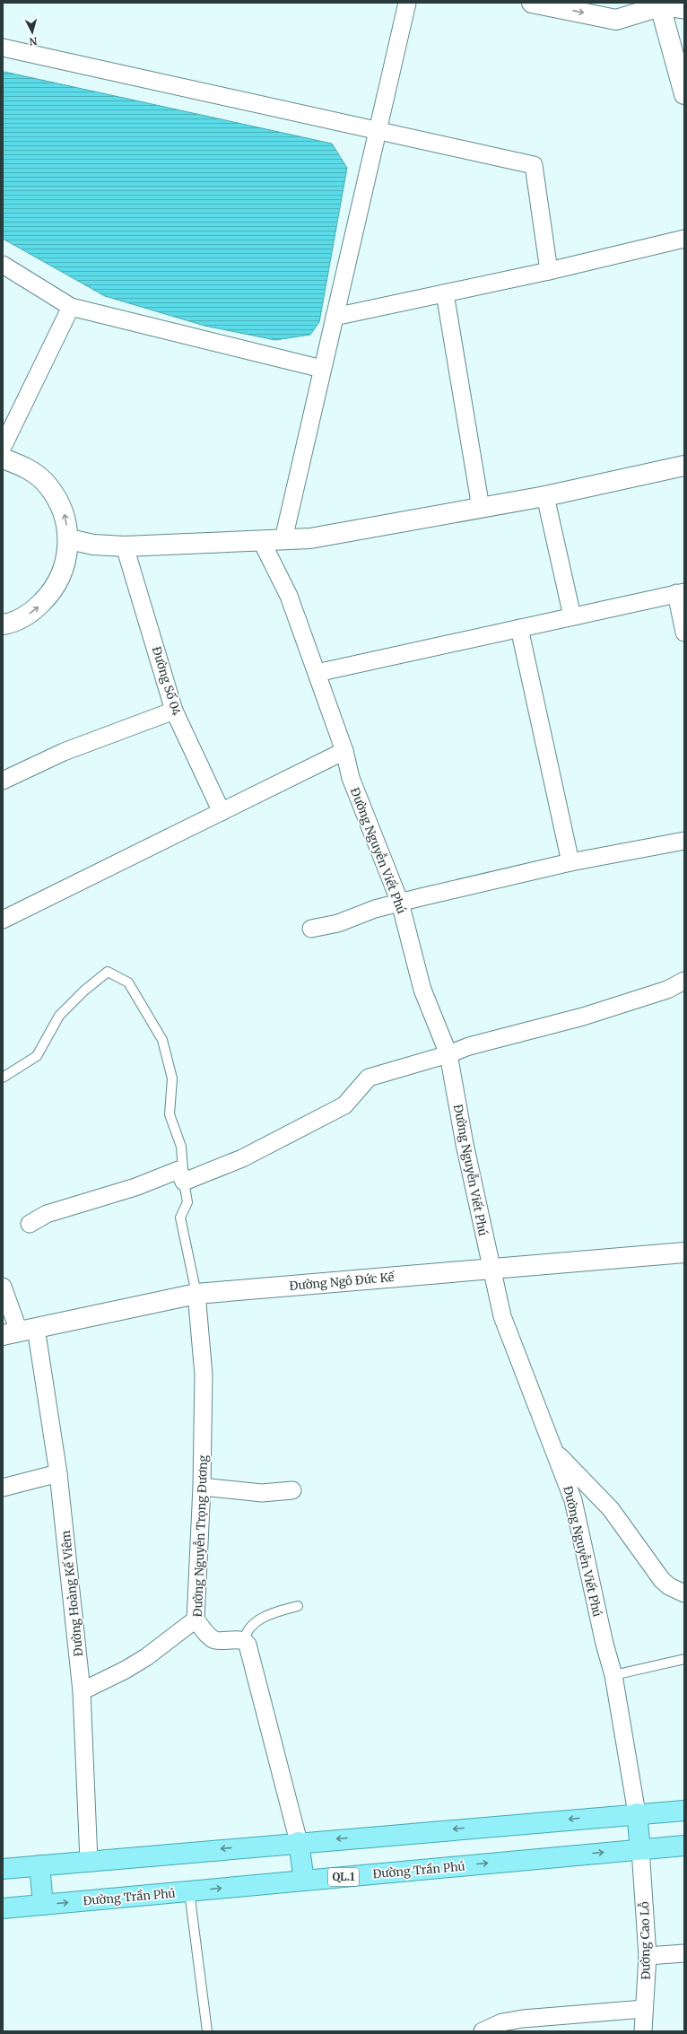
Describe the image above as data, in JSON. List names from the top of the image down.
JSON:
{
  "streets": {
    "main road": ["Đường Trần Phú", "QL.1"],
    "street": [
      "Đường Số 04",
      "Đường Nguyễn Viết Phú",
      "Đường Ngô Đức Kế",
      "Đường Nguyễn Trọng Đương",
      "Đường Hoàng Kế Viêm",
      "Đường Cao Lỗ"
    ]
  },
  "crossings": [
    ["Đường Nguyễn Viết Phú", "Đường Ngô Đức Kế"],
    ["Đường Ngô Đức Kế", "Đường Nguyễn Trọng Đương"],
    ["Đường Ngô Đức Kế", "Đường Hoàng Kế Viêm"],
    ["Đường Trần Phú", "Đường Cao Lỗ"]
  ],
  "north": "bottom"
}
